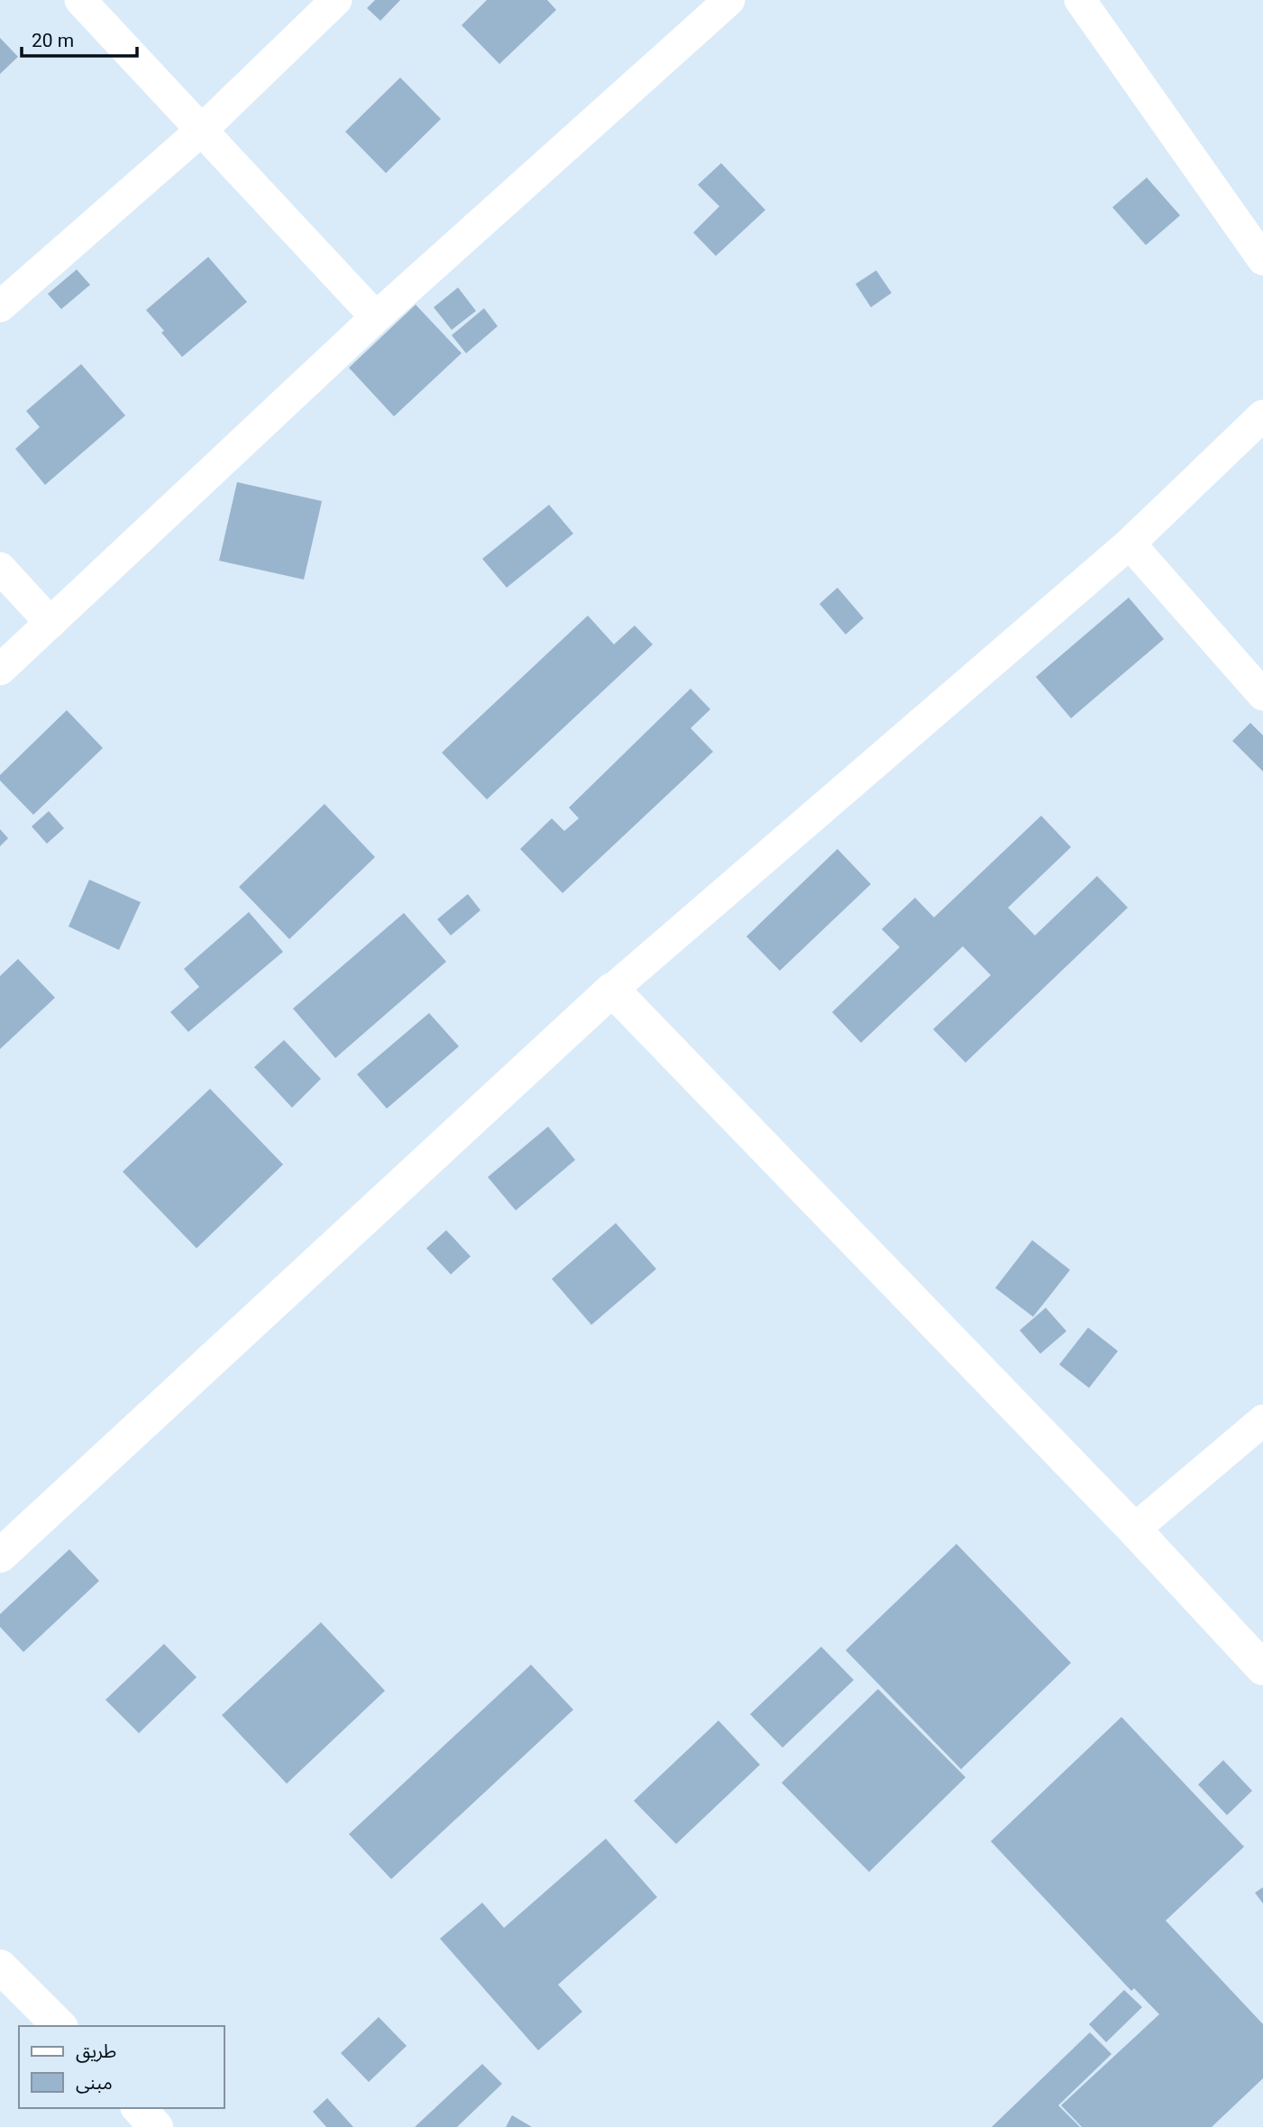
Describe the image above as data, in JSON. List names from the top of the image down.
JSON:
{
  "legend": ["طريق", "مبنى"],
  "scale_bar": "20 m"
}
